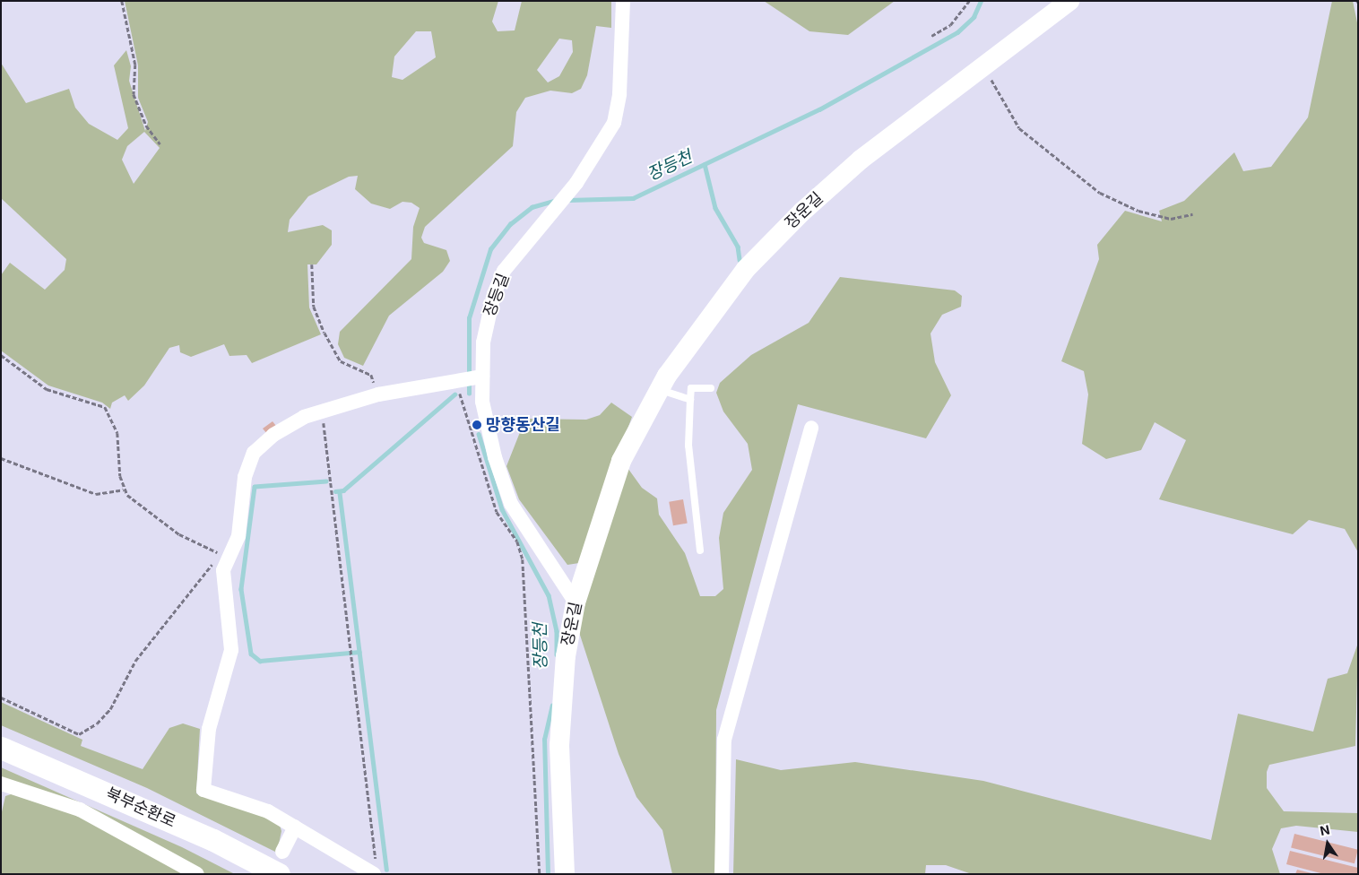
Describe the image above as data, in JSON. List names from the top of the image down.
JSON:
{
  "streets": {
    "main road": ["북부순환로"],
    "street": ["장운길", "장등길"]
  },
  "crossings": [
    ["장운길", "장등길"]
  ],
  "water": ["장등천"],
  "places": ["망향동산길"],
  "north": "top"
}
